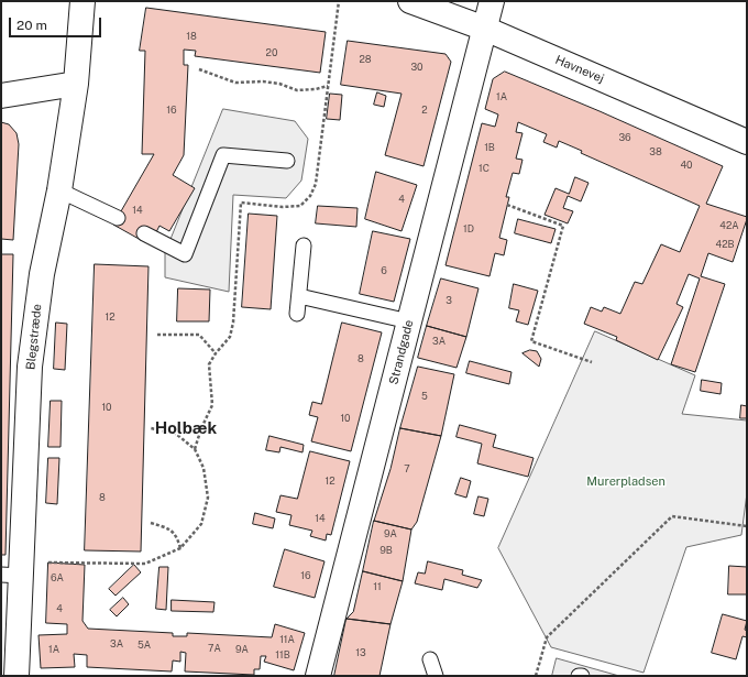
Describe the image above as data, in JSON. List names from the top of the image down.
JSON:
{
  "streets": {
    "street": ["Havnevej", "Blegstræde", "Strandgade"]
  },
  "crossings": [
    ["Havnevej", "Strandgade"]
  ],
  "districts": ["Holbæk"],
  "parks": ["Murerpladsen"],
  "house_numbers": [
    "18",
    "20",
    "28",
    "30",
    "1A",
    "16",
    "2",
    "36",
    "1B",
    "38",
    "40",
    "1C",
    "4",
    "14",
    "42A",
    "1D",
    "42B",
    "6",
    "3",
    "12",
    "3A",
    "8",
    "5",
    "10",
    "10",
    "7",
    "12",
    "8",
    "14",
    "9A",
    "9B",
    "16",
    "6A",
    "11",
    "4",
    "11A",
    "3A",
    "5A",
    "7A",
    "1A",
    "9A",
    "13",
    "11B"
  ],
  "scale_bar": "20 m"
}
